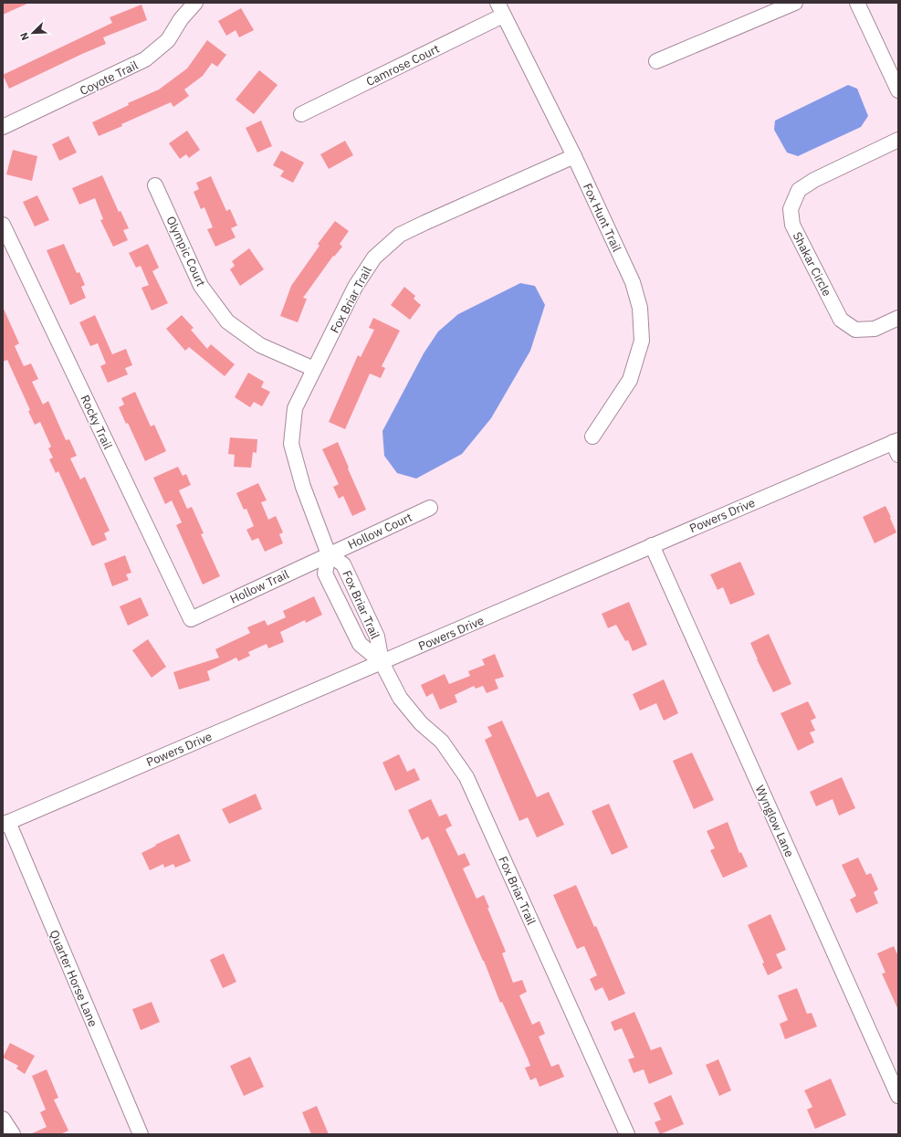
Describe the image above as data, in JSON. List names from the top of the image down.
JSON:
{
  "streets": {
    "street": [
      "Camrose Court",
      "Coyote Trail",
      "Fox Hunt Trail",
      "Olympic Court",
      "Shakar Circle",
      "Fox Briar Trail",
      "Rocky Trail",
      "Powers Drive",
      "Hollow Court",
      "Hollow Trail",
      "Wynglow Lane",
      "Quarter Horse Lane"
    ]
  },
  "crossings": [
    ["Camrose Court", "Fox Hunt Trail"],
    ["Fox Hunt Trail", "Fox Briar Trail"],
    ["Olympic Court", "Fox Briar Trail"],
    ["Fox Briar Trail", "Powers Drive"],
    ["Fox Briar Trail", "Hollow Court"],
    ["Fox Briar Trail", "Hollow Trail"],
    ["Rocky Trail", "Hollow Trail"],
    ["Powers Drive", "Wynglow Lane"],
    ["Powers Drive", "Quarter Horse Lane"],
    ["Hollow Court", "Hollow Trail"]
  ],
  "north": "bottom left"
}
